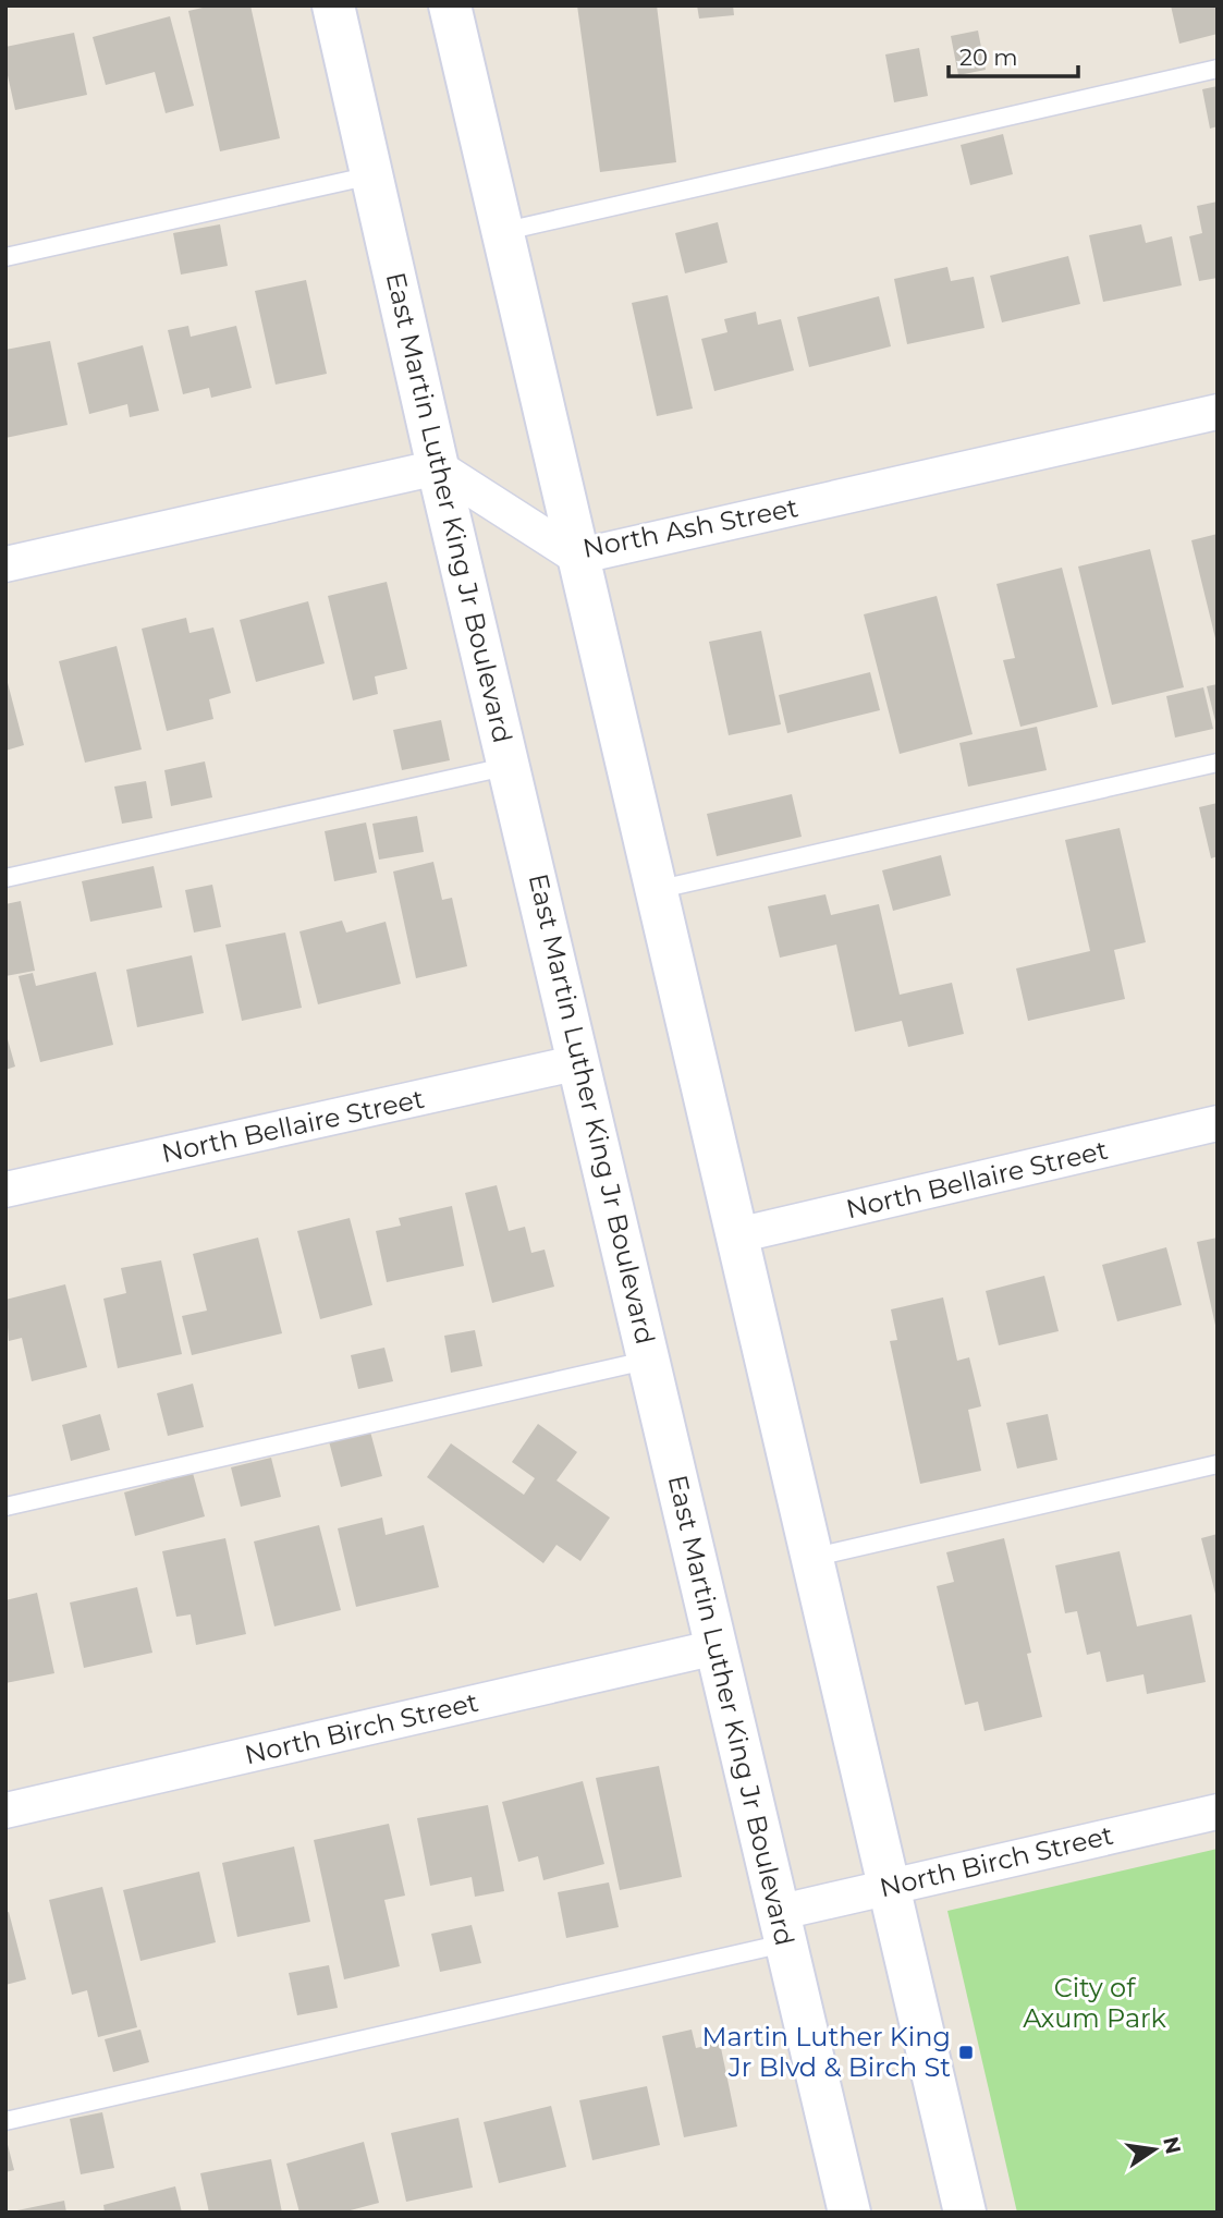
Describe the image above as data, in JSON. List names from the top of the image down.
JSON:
{
  "streets": {
    "main road": ["East Martin Luther King Jr Boulevard"],
    "street": ["North Ash Street", "North Bellaire Street", "North Birch Street"]
  },
  "crossings": [
    ["East Martin Luther King Jr Boulevard", "North Ash Street"],
    ["East Martin Luther King Jr Boulevard", "North Bellaire Street"],
    ["East Martin Luther King Jr Boulevard", "North Birch Street"]
  ],
  "parks": ["City of Axum Park"],
  "places": {
    "transit": ["Martin Luther King Jr Blvd & Birch St"]
  },
  "scale_bar": "20 m",
  "north": "right"
}
